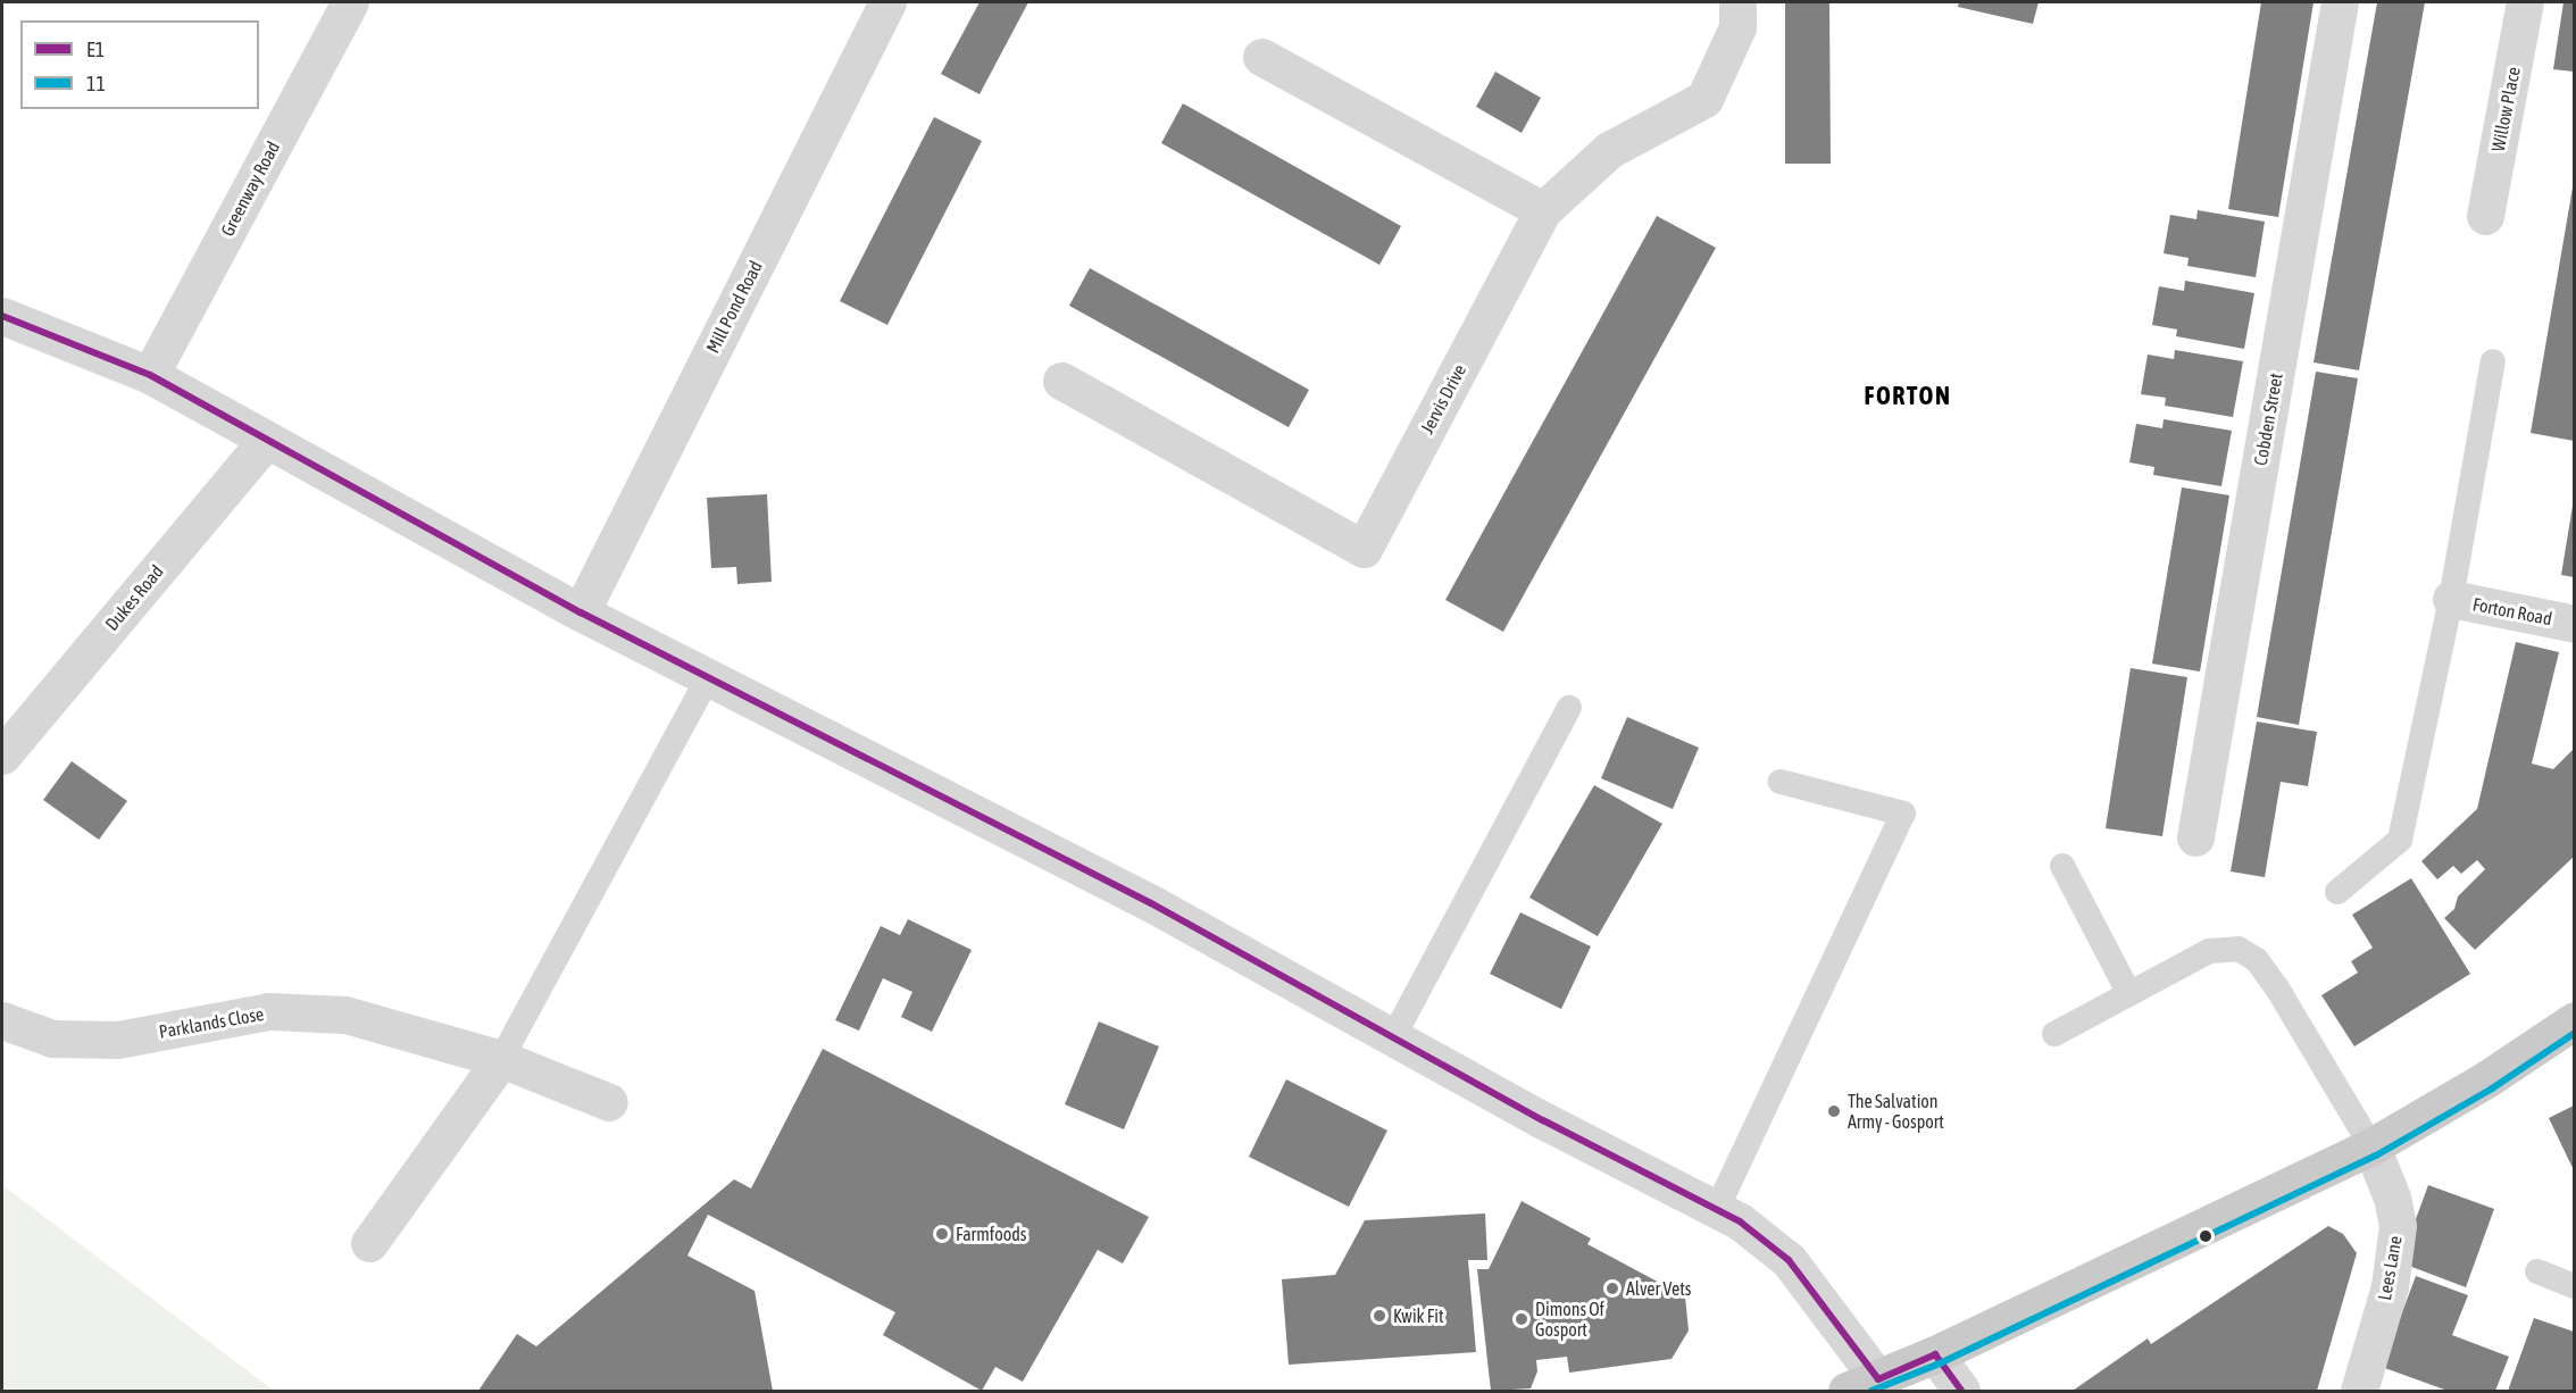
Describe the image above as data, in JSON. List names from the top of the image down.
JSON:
{
  "streets": {
    "street": [
      "Willow Place",
      "Greenway Road",
      "Mill Pond Road",
      "Jervis Drive",
      "Cobden Street",
      "Dukes Road",
      "Forton Road",
      "Parklands Close",
      "Lees Lane"
    ]
  },
  "districts": ["FORTON"],
  "places": [
    "The Salvation Army - Gosport",
    "Farmfoods",
    "Alver Vets",
    "Kwik Fit",
    "Dimons Of Gosport"
  ],
  "lines": ["transit line E1", "transit line 11"],
  "legend": ["E1", "11"]
}
